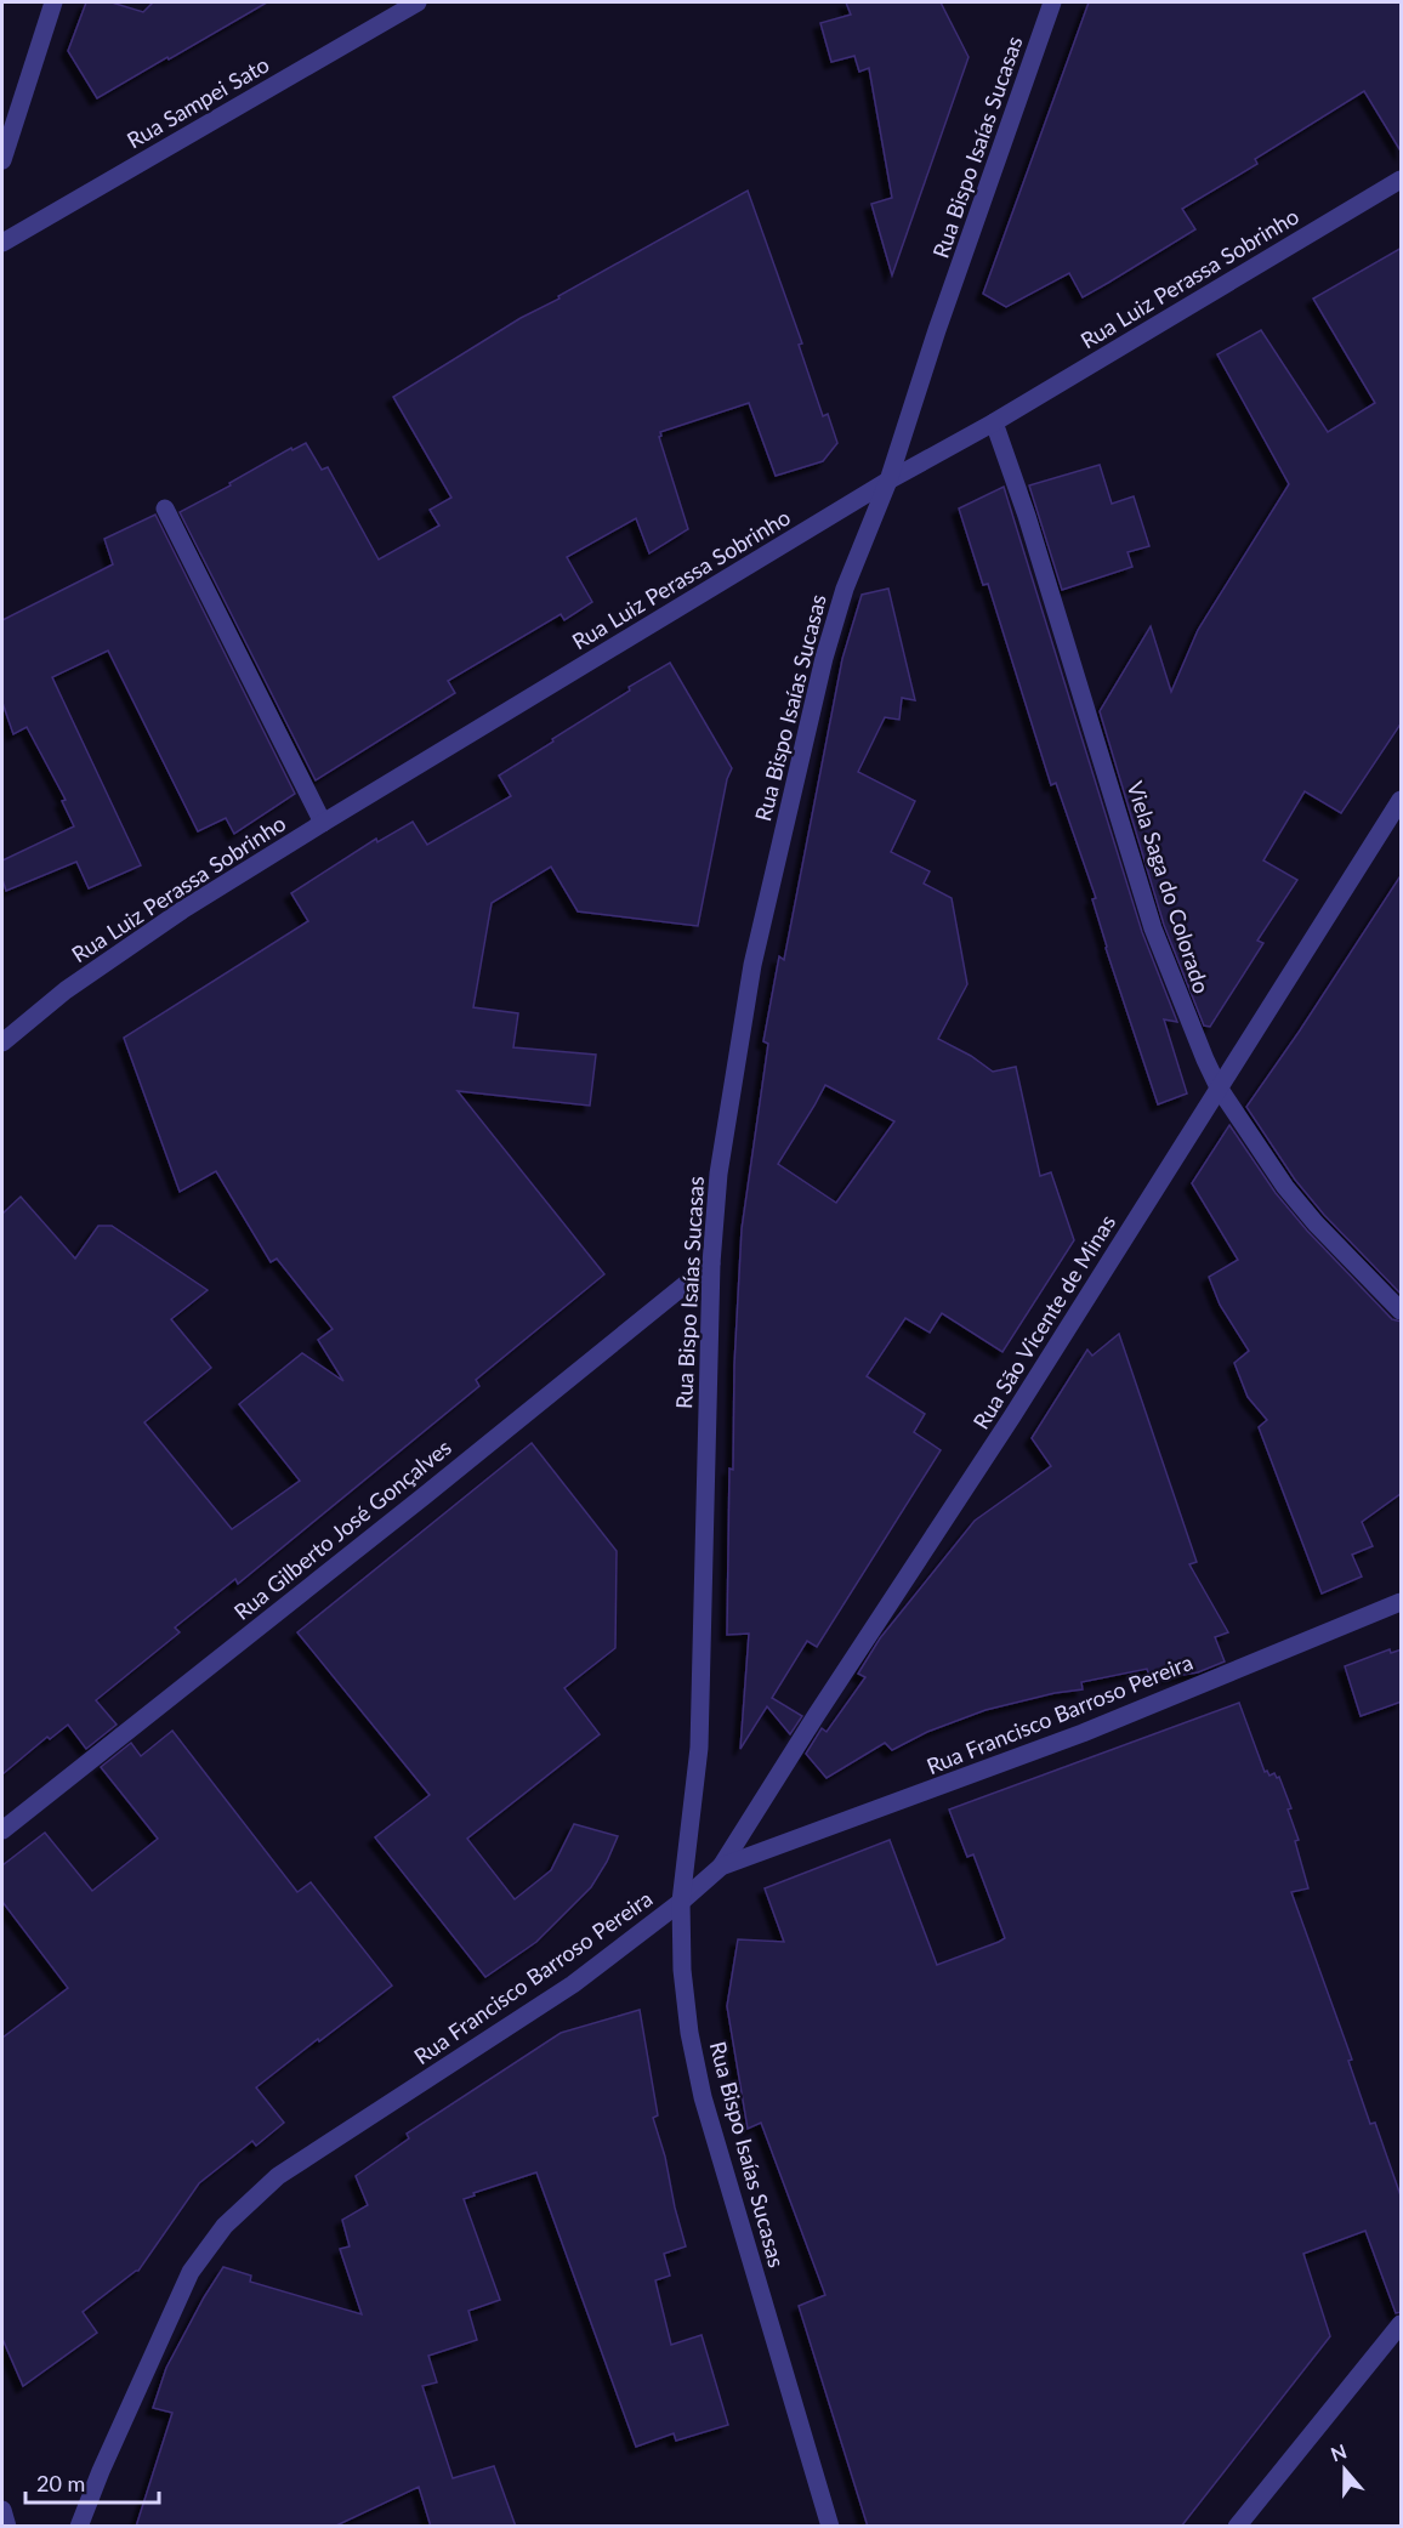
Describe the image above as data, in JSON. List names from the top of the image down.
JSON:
{
  "streets": {
    "street": [
      "Rua Sampei Sato",
      "Rua Bispo Isaías Sucasas",
      "Rua Luiz Perassa Sobrinho",
      "Viela Saga do Colorado",
      "Rua São Vicente de Minas",
      "Rua Gilberto José Gonçalves",
      "Rua Francisco Barroso Pereira"
    ]
  },
  "crossings": [
    ["Rua Bispo Isaías Sucasas", "Rua Luiz Perassa Sobrinho"],
    ["Rua Bispo Isaías Sucasas", "Rua Gilberto José Gonçalves"],
    ["Rua Bispo Isaías Sucasas", "Rua Francisco Barroso Pereira"],
    ["Rua Luiz Perassa Sobrinho", "Viela Saga do Colorado"],
    ["Viela Saga do Colorado", "Rua São Vicente de Minas"],
    ["Rua São Vicente de Minas", "Rua Francisco Barroso Pereira"]
  ],
  "scale_bar": "20 m",
  "north": "top"
}
